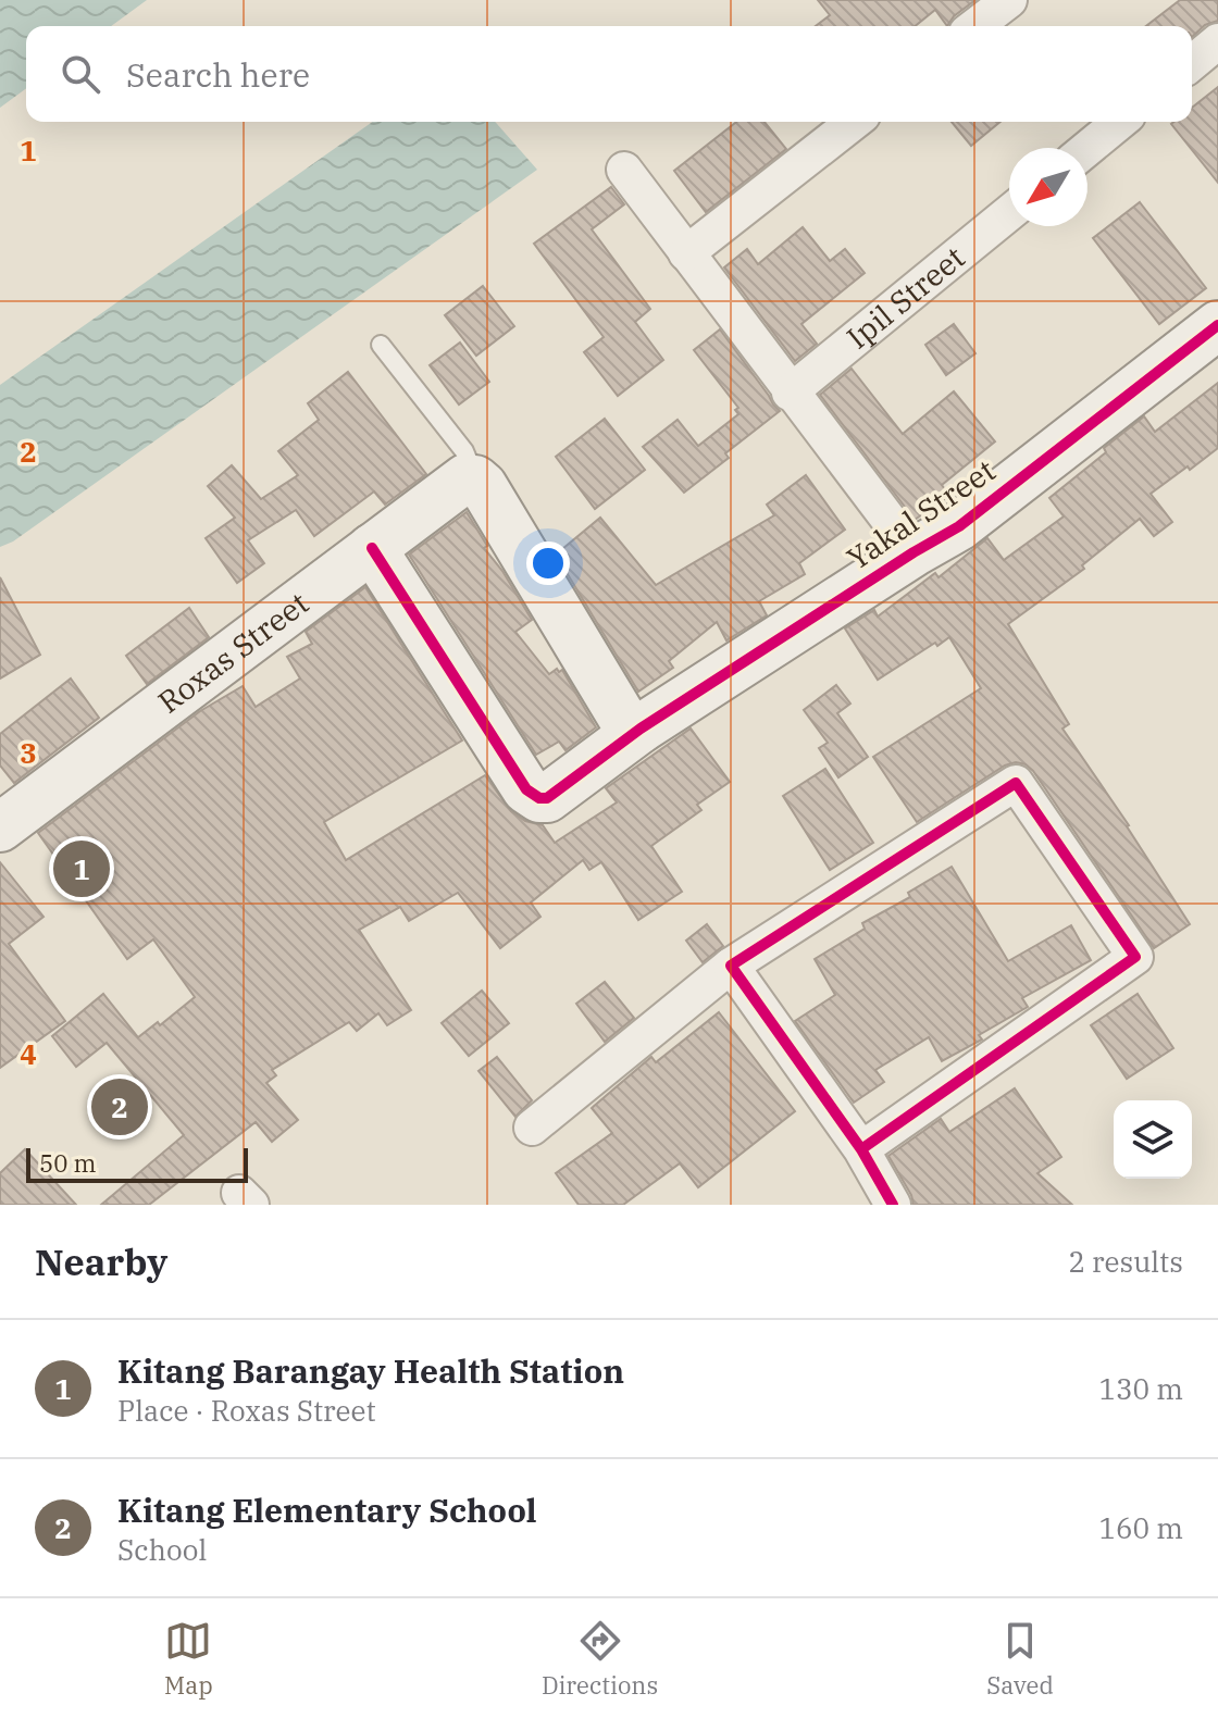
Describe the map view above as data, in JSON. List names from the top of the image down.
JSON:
{
  "streets": {
    "street": ["Ipil Street", "Yakal Street", "Roxas Street"]
  },
  "crossings": [
    ["Yakal Street", "Roxas Street"]
  ],
  "scale_bar": "50 m",
  "north": "bottom left",
  "page": {
    "search": "Search here",
    "pins": ["1", "2"],
    "scale": "50 m",
    "heading": ["Nearby", "2 results"],
    "list": [
      {
        "mark": "1",
        "name": "Kitang Barangay Health Station",
        "note": "Place · Roxas Street",
        "value": "130 m"
      },
      {
        "mark": "2",
        "name": "Kitang Elementary School",
        "note": "School",
        "value": "160 m"
      }
    ],
    "nav": ["Map", "Directions", "Saved"]
  },
  "grid": {
    "rows": [
      "1",
      "2",
      "3",
      "4"
    ]
  }
}
